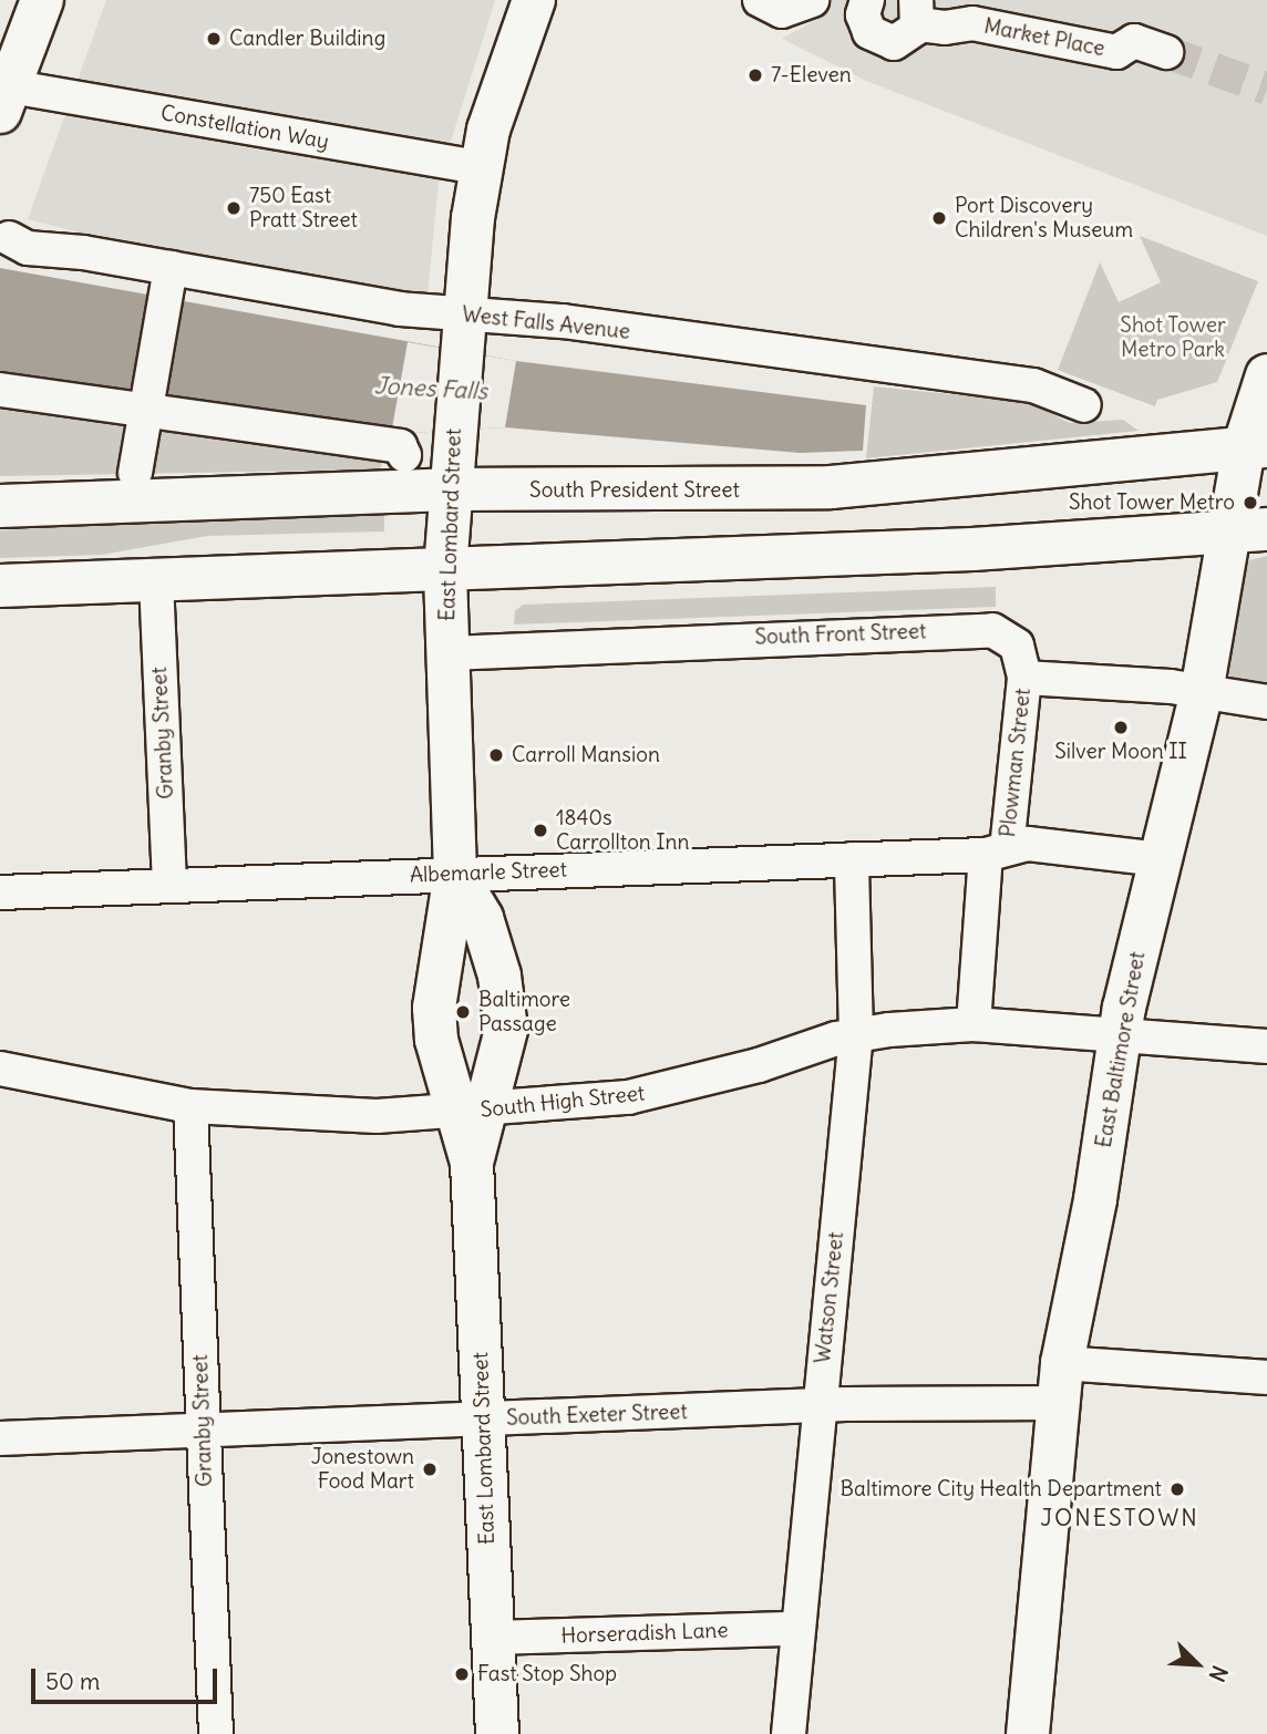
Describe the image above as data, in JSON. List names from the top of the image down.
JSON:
{
  "streets": {
    "main road": ["South President Street", "East Lombard Street", "East Baltimore Street"],
    "street": [
      "Market Place",
      "Constellation Way",
      "West Falls Avenue",
      "South Front Street",
      "Granby Street",
      "Plowman Street",
      "Albemarle Street",
      "South High Street",
      "Watson Street",
      "South Exeter Street",
      "Horseradish Lane"
    ]
  },
  "crossings": [
    ["Constellation Way", "East Lombard Street"],
    ["West Falls Avenue", "East Lombard Street"],
    ["South President Street", "East Lombard Street"],
    ["South President Street", "East Baltimore Street"],
    ["East Lombard Street", "South Front Street"],
    ["East Lombard Street", "Albemarle Street"],
    ["East Lombard Street", "South High Street"],
    ["East Lombard Street", "South Exeter Street"],
    ["East Lombard Street", "Horseradish Lane"],
    ["South Front Street", "Plowman Street"],
    ["Granby Street", "Albemarle Street"],
    ["Granby Street", "South High Street"],
    ["Granby Street", "South Exeter Street"],
    ["Plowman Street", "Albemarle Street"],
    ["Plowman Street", "South High Street"],
    ["Albemarle Street", "East Baltimore Street"],
    ["Albemarle Street", "Watson Street"],
    ["East Baltimore Street", "South High Street"],
    ["East Baltimore Street", "South Exeter Street"],
    ["South High Street", "Watson Street"],
    ["Watson Street", "South Exeter Street"],
    ["Watson Street", "Horseradish Lane"]
  ],
  "districts": ["JONESTOWN"],
  "water": ["Jones Falls"],
  "parks": ["Shot Tower Metro Park"],
  "places": [
    "Candler Building",
    "7-Eleven",
    "750 East Pratt Street",
    "Port Discovery Children's Museum",
    "Shot Tower Metro",
    "Silver Moon II",
    "Carroll Mansion",
    "1840s Carrollton Inn",
    "Baltimore Passage",
    "Jonestown Food Mart",
    "Baltimore City Health Department",
    "Fast Stop Shop"
  ],
  "scale_bar": "50 m",
  "north": "bottom right"
}
